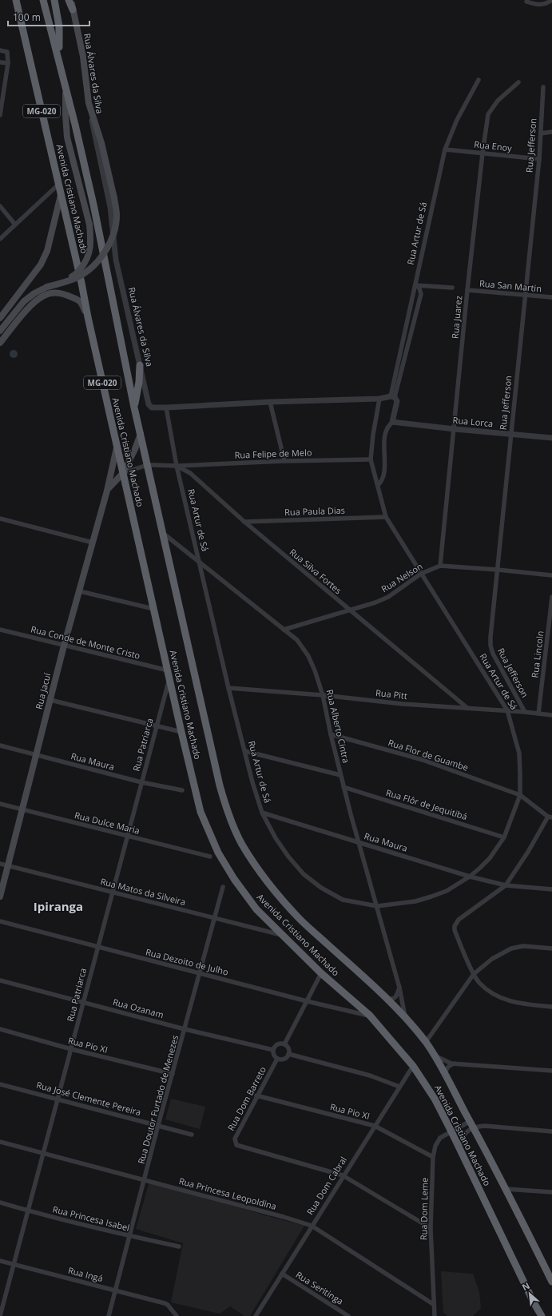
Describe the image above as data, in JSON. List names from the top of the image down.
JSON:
{
  "streets": {
    "highway": ["MG-020", "Avenida Cristiano Machado"],
    "main road": ["Rua Álvares da Silva", "Rua Jacuí"],
    "street": [
      "Rua Jefferson",
      "Rua Enoy",
      "Rua Artur de Sá",
      "Rua San Martin",
      "Rua Juarez",
      "Rua Lorca",
      "Rua Felipe de Melo",
      "Rua Paula Dias",
      "Rua Silva Fortes",
      "Rua Nelson",
      "Rua Conde de Monte Cristo",
      "Rua Lincoln",
      "Rua Pitt",
      "Rua Alberto Cintra",
      "Rua Patriarca",
      "Rua Flor de Guambe",
      "Rua Maura",
      "Rua Flôr de Jequitibá",
      "Rua Dulce Maria",
      "Rua Matos da Silveira",
      "Rua Dezoito de Julho",
      "Rua Ozanam",
      "Rua Pio XI",
      "Rua José Clemente Pereira",
      "Rua Dom Barreto",
      "Rua Doutor Furtado de Menezes",
      "Rua Dom Cabral",
      "Rua Princesa Leopoldina",
      "Rua Dom Leme",
      "Rua Princesa Isabel",
      "Rua Ingá",
      "Rua Seritinga"
    ]
  },
  "crossings": [
    ["Rua Álvares da Silva", "Rua Artur de Sá"],
    ["Rua Jefferson", "Rua Enoy"],
    ["Rua Jefferson", "Rua San Martin"],
    ["Rua Jefferson", "Rua Lorca"],
    ["Rua Jefferson", "Rua Nelson"],
    ["Rua Jefferson", "Rua Pitt"],
    ["Rua Enoy", "Rua Artur de Sá"],
    ["Rua Enoy", "Rua Juarez"],
    ["Avenida Cristiano Machado", "Rua Silva Fortes"],
    ["Avenida Cristiano Machado", "Rua Conde de Monte Cristo"],
    ["Avenida Cristiano Machado", "Rua Jacuí"],
    ["Avenida Cristiano Machado", "Rua Alberto Cintra"],
    ["Avenida Cristiano Machado", "Rua Patriarca"],
    ["Avenida Cristiano Machado", "Rua Matos da Silveira"],
    ["Avenida Cristiano Machado", "Rua Dezoito de Julho"],
    ["Avenida Cristiano Machado", "Rua Dom Cabral"],
    ["Avenida Cristiano Machado", "Rua Dom Leme"],
    ["Rua Artur de Sá", "Rua Lorca"],
    ["Rua Artur de Sá", "Rua Felipe de Melo"],
    ["Rua Artur de Sá", "Rua Paula Dias"],
    ["Rua Artur de Sá", "Rua Silva Fortes"],
    ["Rua Artur de Sá", "Rua Nelson"],
    ["Rua Artur de Sá", "Rua Pitt"],
    ["Rua Artur de Sá", "Rua Alberto Cintra"],
    ["Rua Artur de Sá", "Rua Flor de Guambe"],
    ["Rua Artur de Sá", "Rua Maura"],
    ["Rua Artur de Sá", "Rua Flôr de Jequitibá"],
    ["Rua San Martin", "Rua Juarez"],
    ["Rua Juarez", "Rua Lorca"],
    ["Rua Juarez", "Rua Nelson"],
    ["Rua Felipe de Melo", "Rua Silva Fortes"],
    ["Rua Paula Dias", "Rua Silva Fortes"],
    ["Rua Silva Fortes", "Rua Nelson"],
    ["Rua Silva Fortes", "Rua Jacuí"],
    ["Rua Silva Fortes", "Rua Pitt"],
    ["Rua Nelson", "Rua Alberto Cintra"],
    ["Rua Conde de Monte Cristo", "Rua Jacuí"],
    ["Rua Lincoln", "Rua Pitt"],
    ["Rua Jacuí", "Rua Maura"],
    ["Rua Jacuí", "Rua Dulce Maria"],
    ["Rua Jacuí", "Rua Matos da Silveira"],
    ["Rua Pitt", "Rua Alberto Cintra"],
    ["Rua Alberto Cintra", "Rua Flor de Guambe"],
    ["Rua Alberto Cintra", "Rua Maura"],
    ["Rua Alberto Cintra", "Rua Flôr de Jequitibá"],
    ["Rua Patriarca", "Rua Maura"],
    ["Rua Patriarca", "Rua Dulce Maria"],
    ["Rua Patriarca", "Rua Matos da Silveira"],
    ["Rua Patriarca", "Rua Dezoito de Julho"],
    ["Rua Patriarca", "Rua Ozanam"],
    ["Rua Patriarca", "Rua Pio XI"],
    ["Rua Patriarca", "Rua José Clemente Pereira"],
    ["Rua Patriarca", "Rua Princesa Leopoldina"],
    ["Rua Patriarca", "Rua Princesa Isabel"],
    ["Rua Patriarca", "Rua Ingá"],
    ["Rua Matos da Silveira", "Rua Doutor Furtado de Menezes"],
    ["Rua Dezoito de Julho", "Rua Doutor Furtado de Menezes"],
    ["Rua Ozanam", "Rua Dom Barreto"],
    ["Rua Ozanam", "Rua Doutor Furtado de Menezes"],
    ["Rua Pio XI", "Rua Dom Barreto"],
    ["Rua Pio XI", "Rua Doutor Furtado de Menezes"],
    ["Rua Pio XI", "Rua Dom Cabral"],
    ["Rua Pio XI", "Rua Dom Leme"],
    ["Rua José Clemente Pereira", "Rua Doutor Furtado de Menezes"],
    ["Rua Dom Barreto", "Rua Dom Cabral"],
    ["Rua Doutor Furtado de Menezes", "Rua Princesa Leopoldina"],
    ["Rua Doutor Furtado de Menezes", "Rua Princesa Isabel"],
    ["Rua Doutor Furtado de Menezes", "Rua Ingá"],
    ["Rua Dom Cabral", "Rua Princesa Leopoldina"],
    ["Rua Dom Cabral", "Rua Seritinga"],
    ["Rua Princesa Leopoldina", "Rua Dom Leme"]
  ],
  "districts": ["Ipiranga"],
  "scale_bar": "100 m",
  "north": "top left"
}
